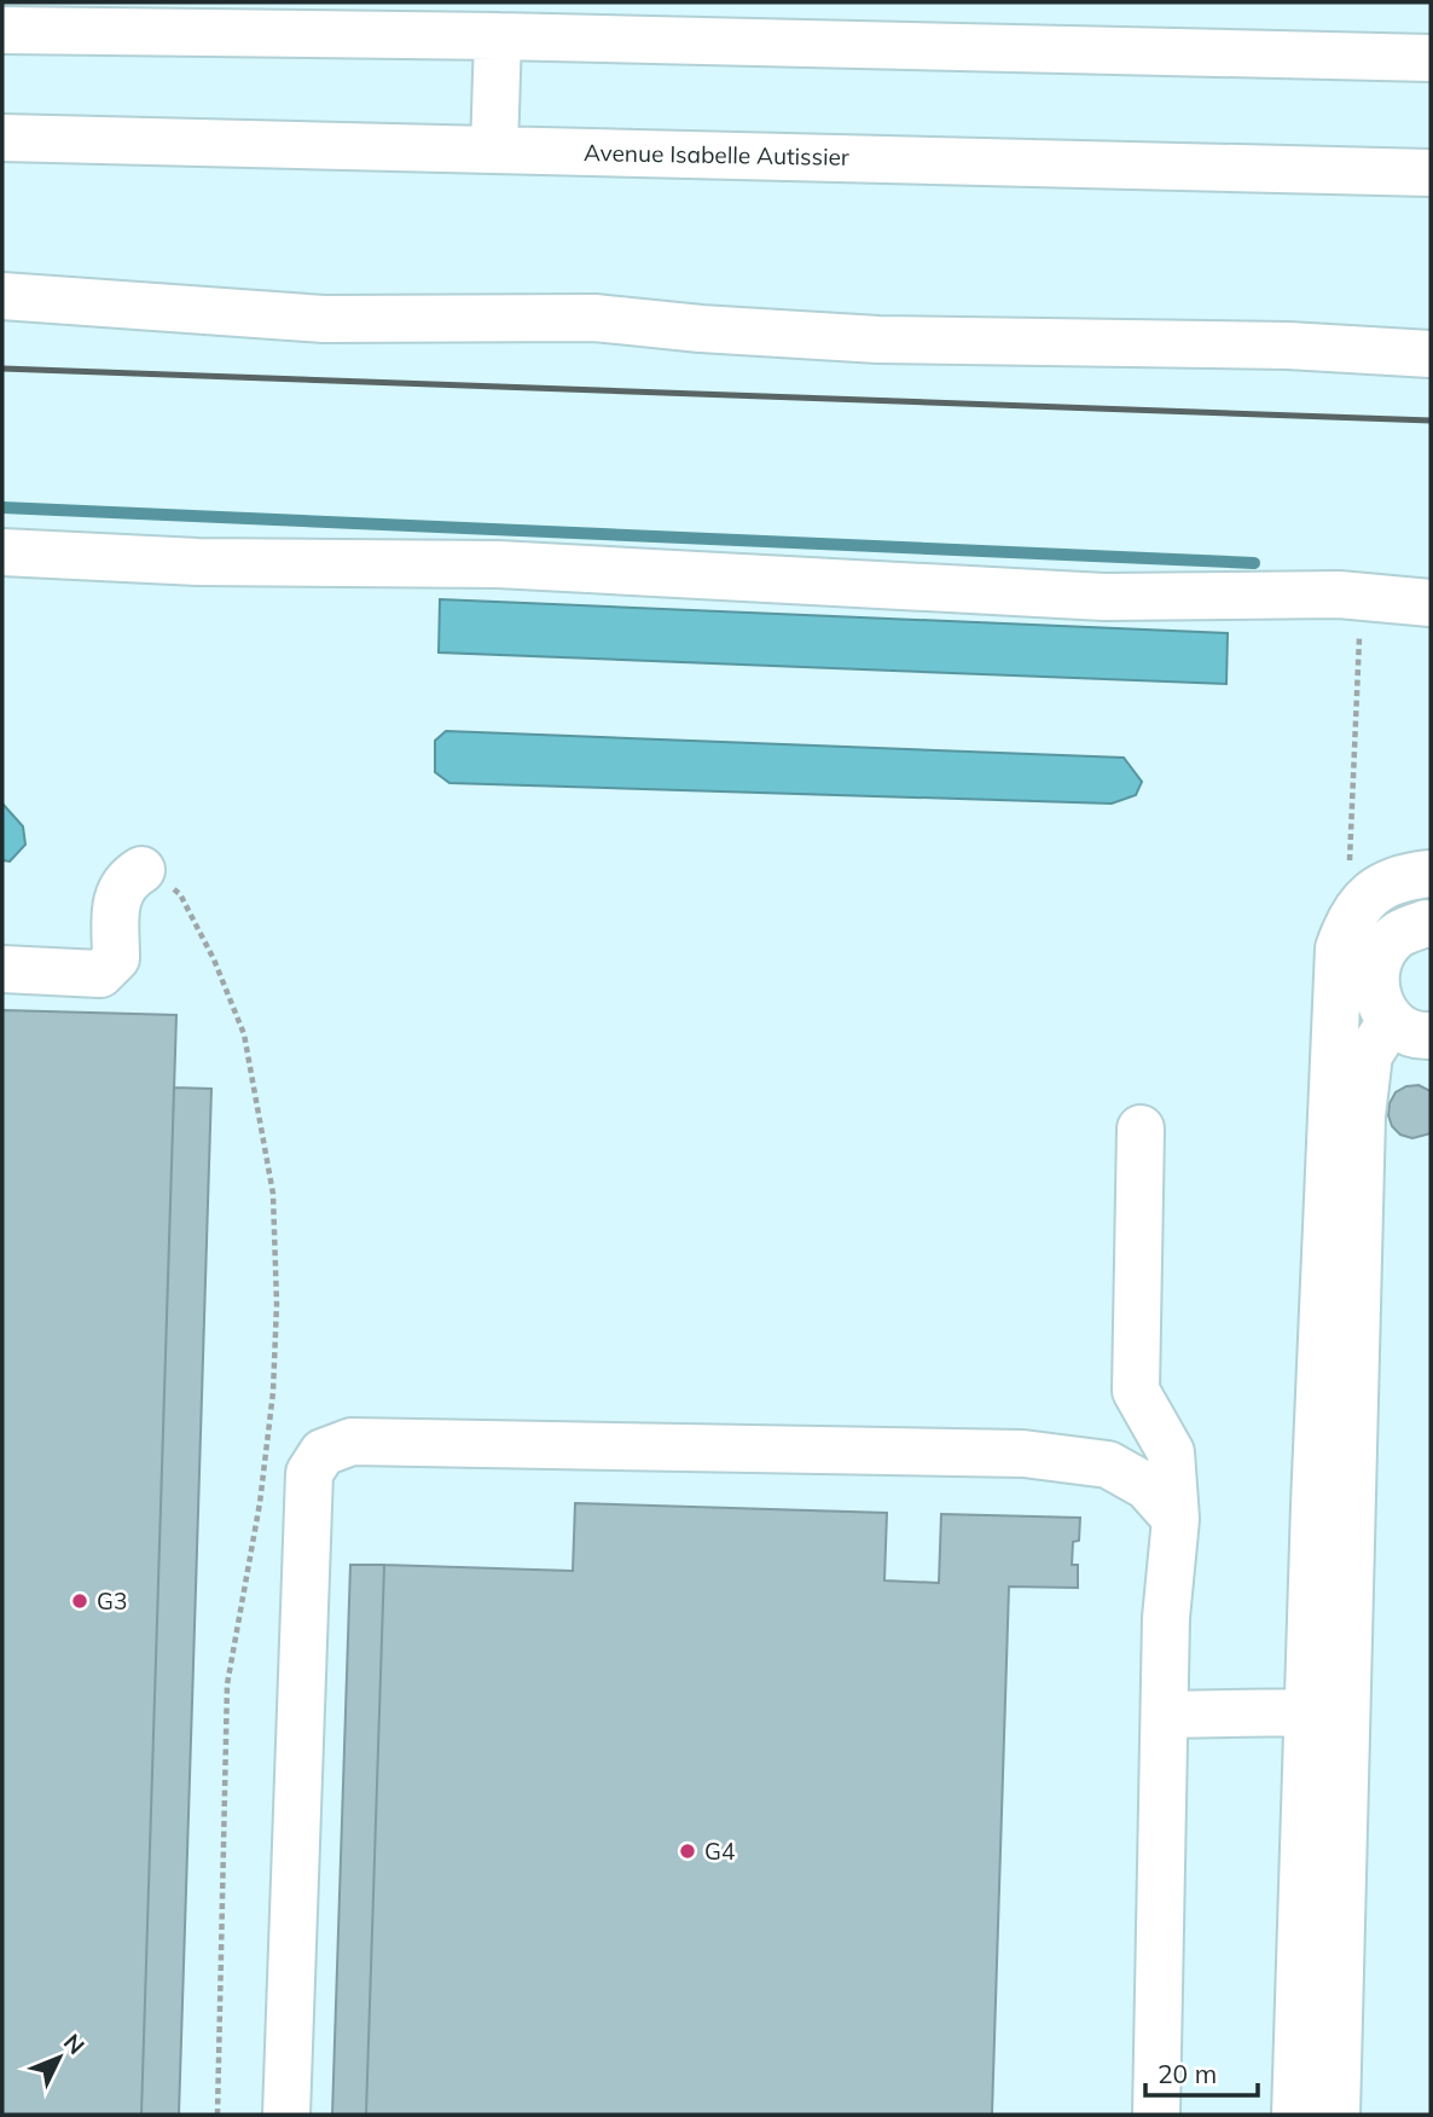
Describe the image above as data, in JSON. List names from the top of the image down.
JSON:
{
  "streets": {
    "street": ["Avenue Isabelle Autissier"]
  },
  "places": ["G3", "G4"],
  "scale_bar": "20 m",
  "north": "top right"
}
